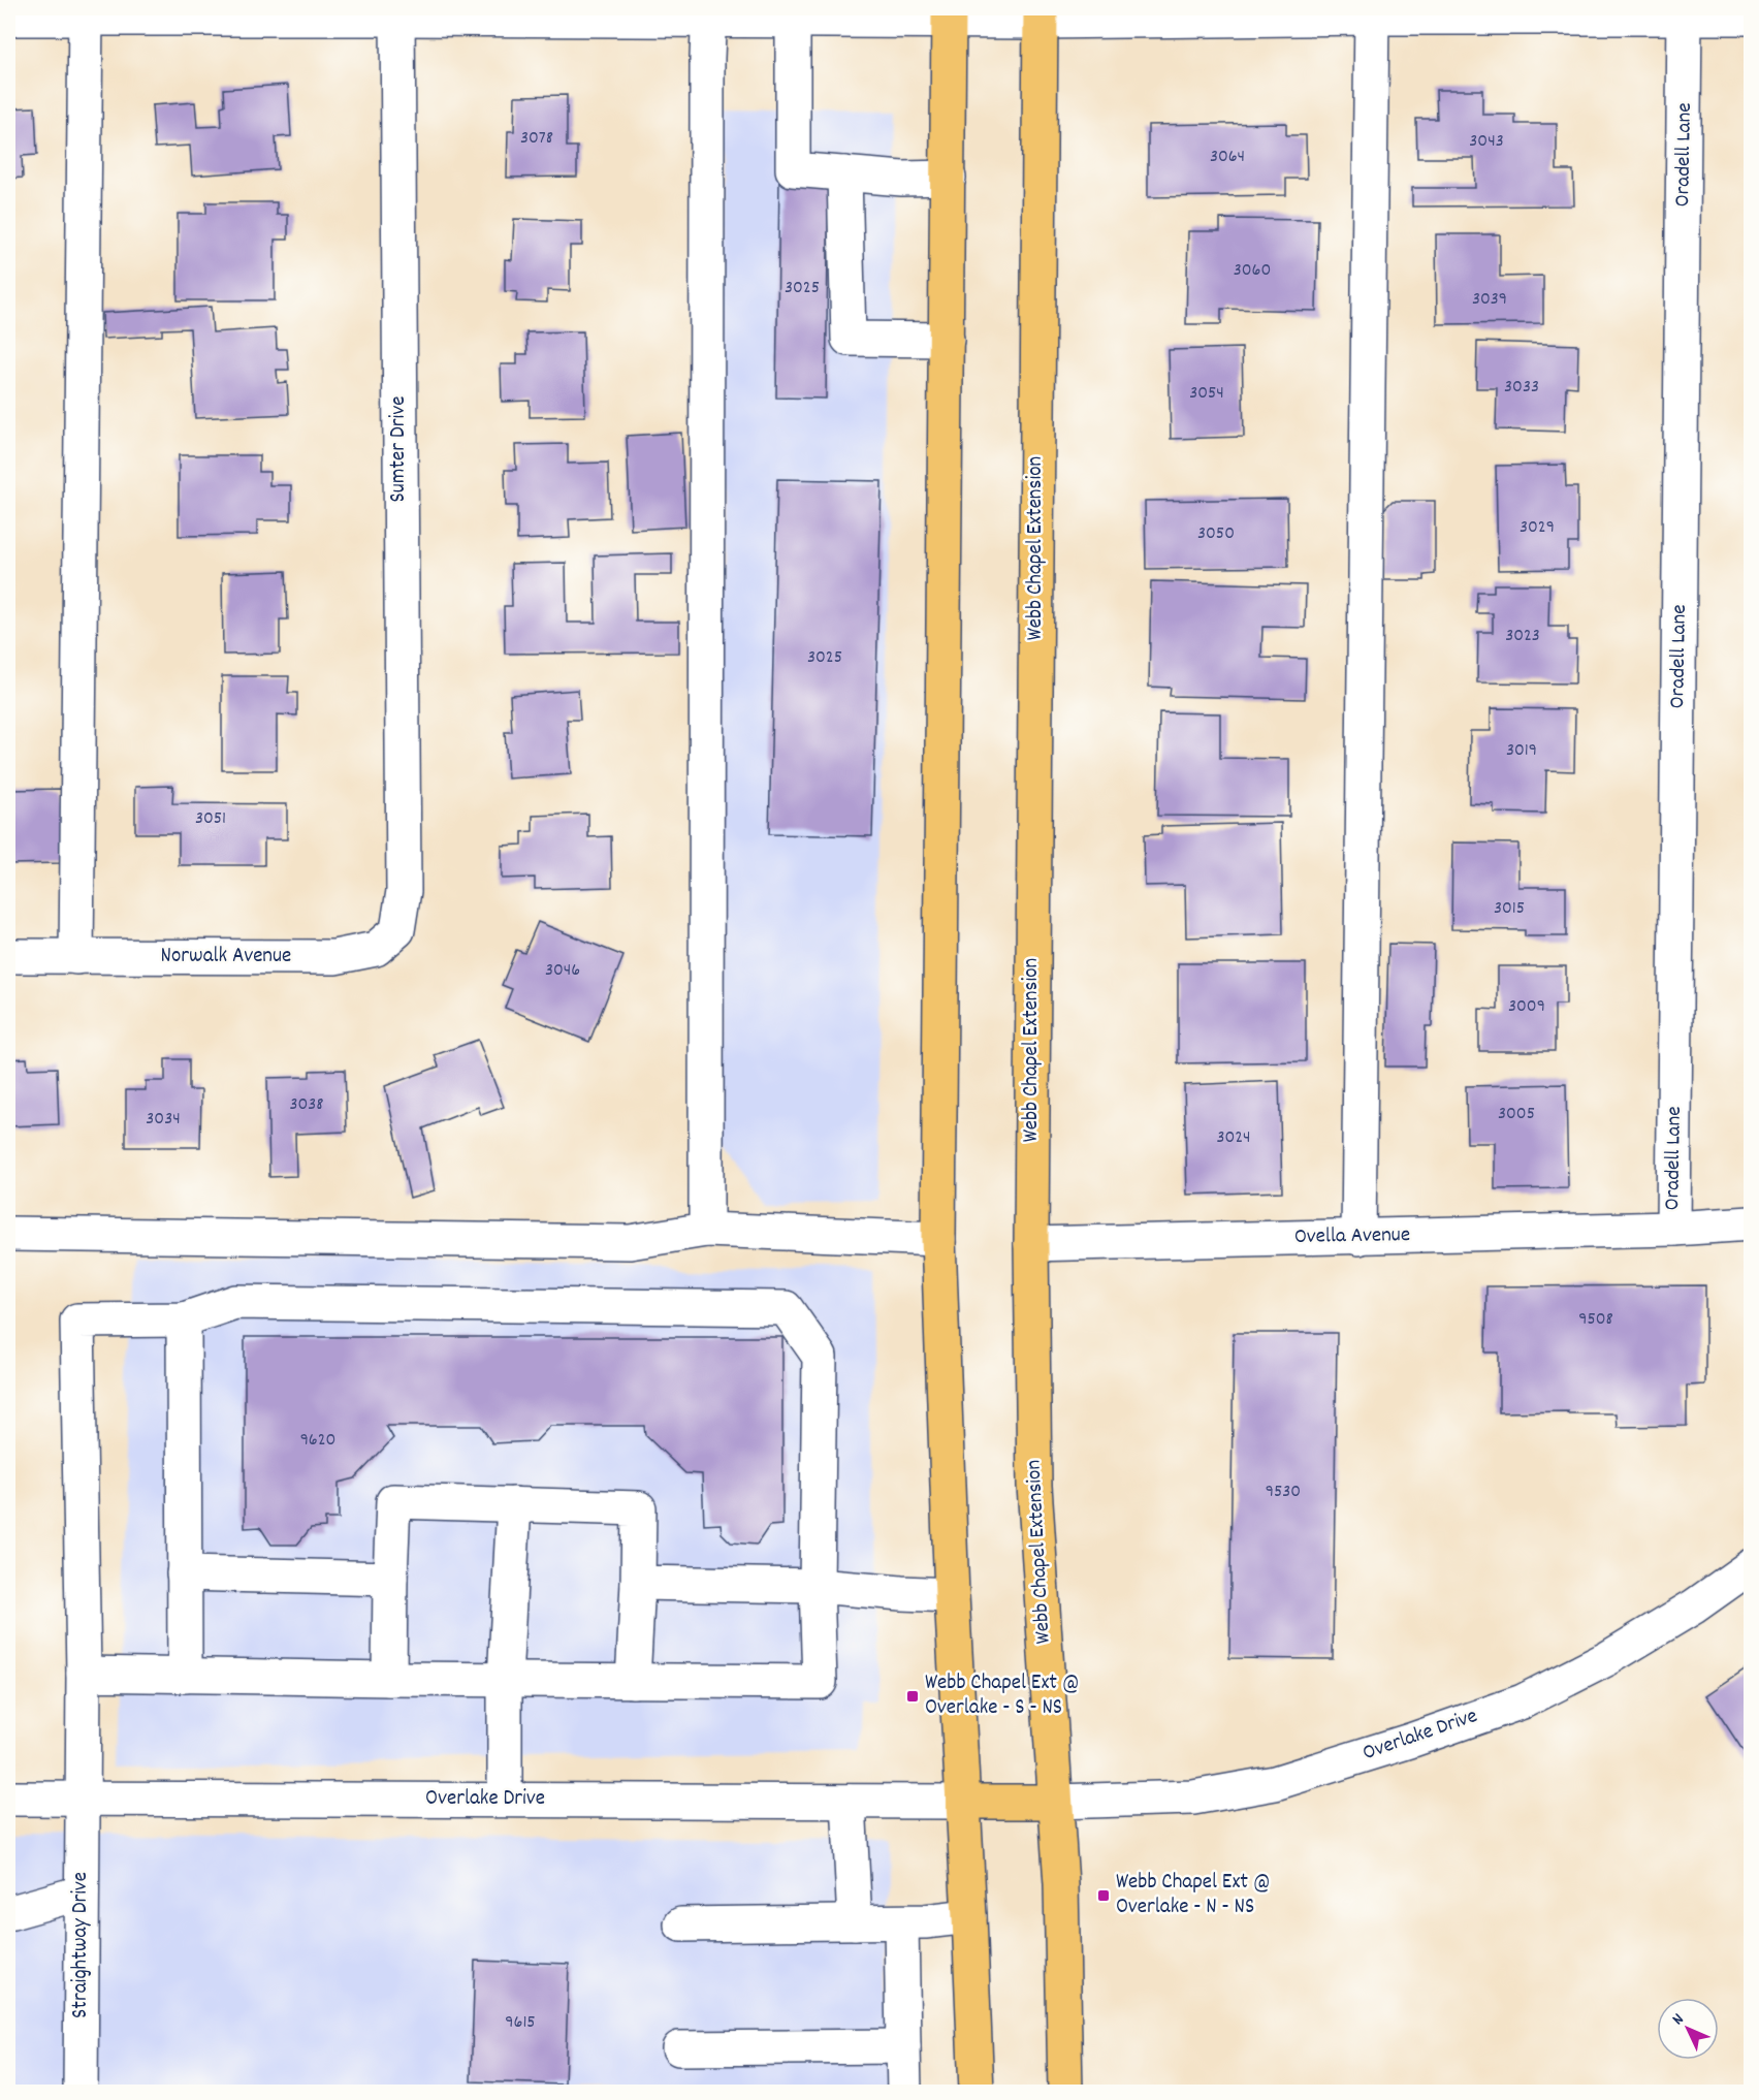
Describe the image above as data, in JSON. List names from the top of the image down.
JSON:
{
  "streets": {
    "main road": ["Webb Chapel Extension"],
    "street": [
      "Oradell Lane",
      "Sumter Drive",
      "Norwalk Avenue",
      "Ovella Avenue",
      "Overlake Drive",
      "Straightway Drive"
    ]
  },
  "crossings": [
    ["Oradell Lane", "Ovella Avenue"],
    ["Sumter Drive", "Norwalk Avenue"],
    ["Webb Chapel Extension", "Ovella Avenue"],
    ["Webb Chapel Extension", "Overlake Drive"],
    ["Overlake Drive", "Straightway Drive"]
  ],
  "places": {
    "transit": ["Webb Chapel Ext @ Overlake - S - NS", "Webb Chapel Ext @ Overlake - N - NS"]
  },
  "house_numbers": [
    "3078",
    "3043",
    "3064",
    "3060",
    "3025",
    "3039",
    "3033",
    "3054",
    "3029",
    "3050",
    "3023",
    "3025",
    "3019",
    "3051",
    "3015",
    "3046",
    "3009",
    "3038",
    "3005",
    "3034",
    "3024",
    "9508",
    "9620",
    "9530",
    "9615"
  ],
  "north": "top left"
}
